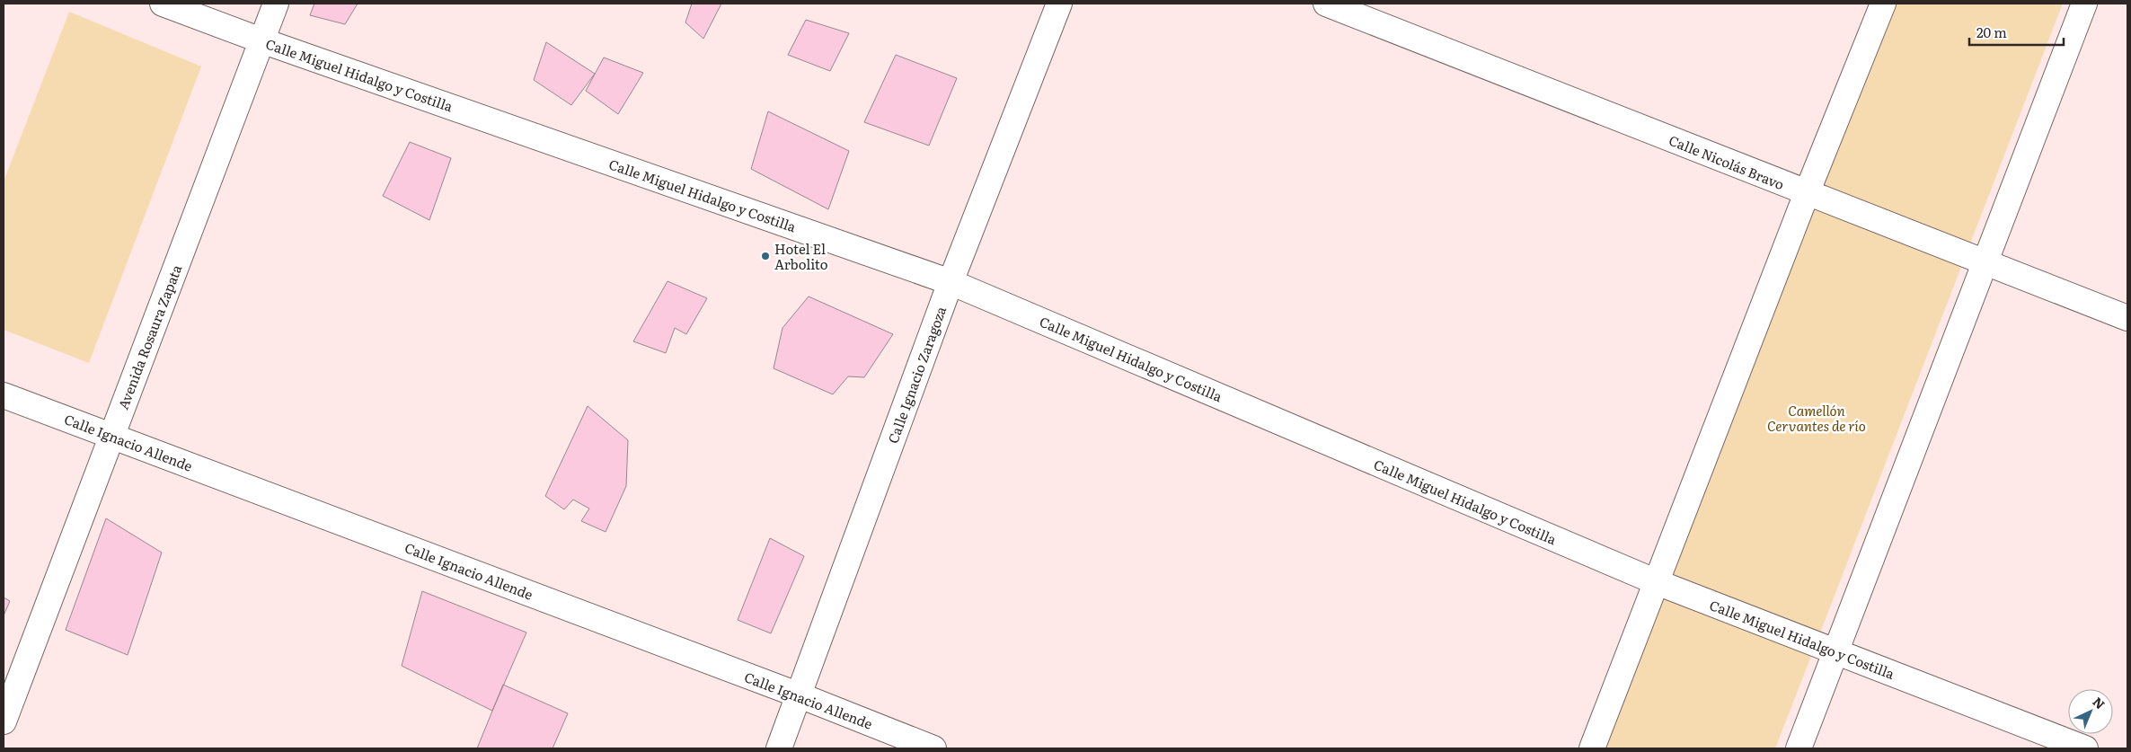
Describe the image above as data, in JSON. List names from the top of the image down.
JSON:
{
  "streets": {
    "street": [
      "Calle Miguel Hidalgo y Costilla",
      "Calle Nicolás Bravo",
      "Avenida Rosaura Zapata",
      "Calle Ignacio Zaragoza",
      "Calle Ignacio Allende"
    ]
  },
  "crossings": [
    ["Calle Miguel Hidalgo y Costilla", "Avenida Rosaura Zapata"],
    ["Calle Miguel Hidalgo y Costilla", "Calle Ignacio Zaragoza"],
    ["Avenida Rosaura Zapata", "Calle Ignacio Allende"],
    ["Calle Ignacio Zaragoza", "Calle Ignacio Allende"]
  ],
  "parks": ["Camellón Cervantes de río"],
  "places": ["Hotel El Arbolito"],
  "scale_bar": "20 m",
  "north": "top right"
}
